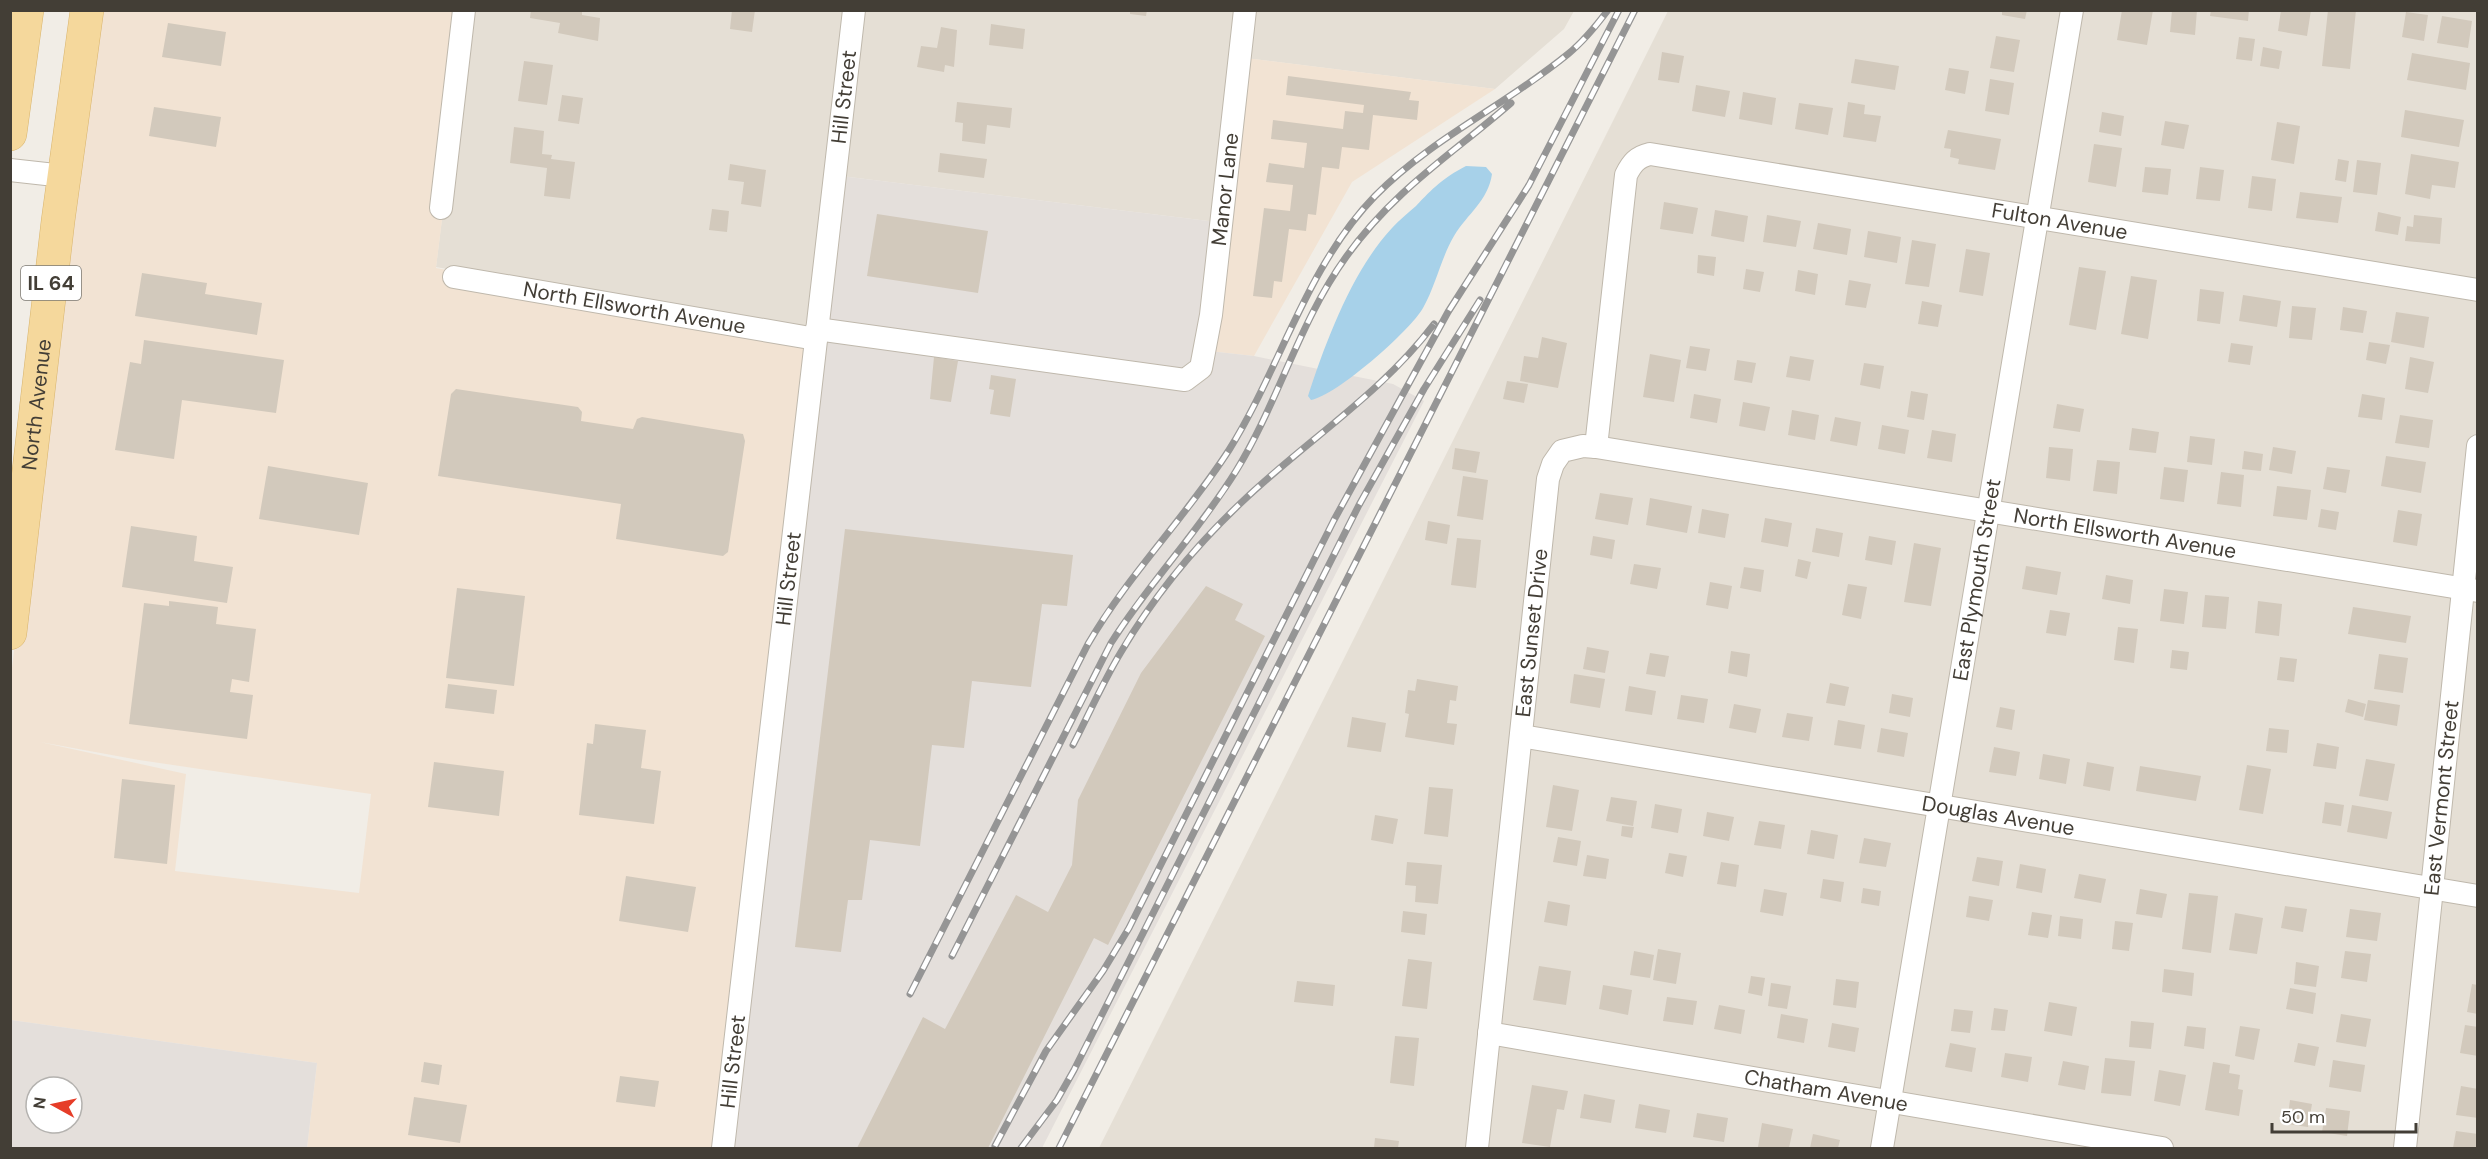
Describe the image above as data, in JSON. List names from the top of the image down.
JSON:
{
  "streets": {
    "main road": ["IL 64", "North Avenue"],
    "street": [
      "Hill Street",
      "Manor Lane",
      "Fulton Avenue",
      "North Ellsworth Avenue",
      "East Plymouth Street",
      "East Sunset Drive",
      "East Vermont Street",
      "Douglas Avenue",
      "Chatham Avenue"
    ]
  },
  "crossings": [
    ["Hill Street", "North Ellsworth Avenue"],
    ["Manor Lane", "North Ellsworth Avenue"],
    ["Fulton Avenue", "North Ellsworth Avenue"],
    ["Fulton Avenue", "East Plymouth Street"],
    ["Fulton Avenue", "East Sunset Drive"],
    ["IL 64", "North Avenue"],
    ["North Ellsworth Avenue", "East Plymouth Street"],
    ["North Ellsworth Avenue", "East Sunset Drive"],
    ["North Ellsworth Avenue", "East Vermont Street"],
    ["East Plymouth Street", "Douglas Avenue"],
    ["East Plymouth Street", "Chatham Avenue"],
    ["East Sunset Drive", "Douglas Avenue"],
    ["East Sunset Drive", "Chatham Avenue"],
    ["East Vermont Street", "Douglas Avenue"]
  ],
  "scale_bar": "50 m",
  "north": "left"
}
